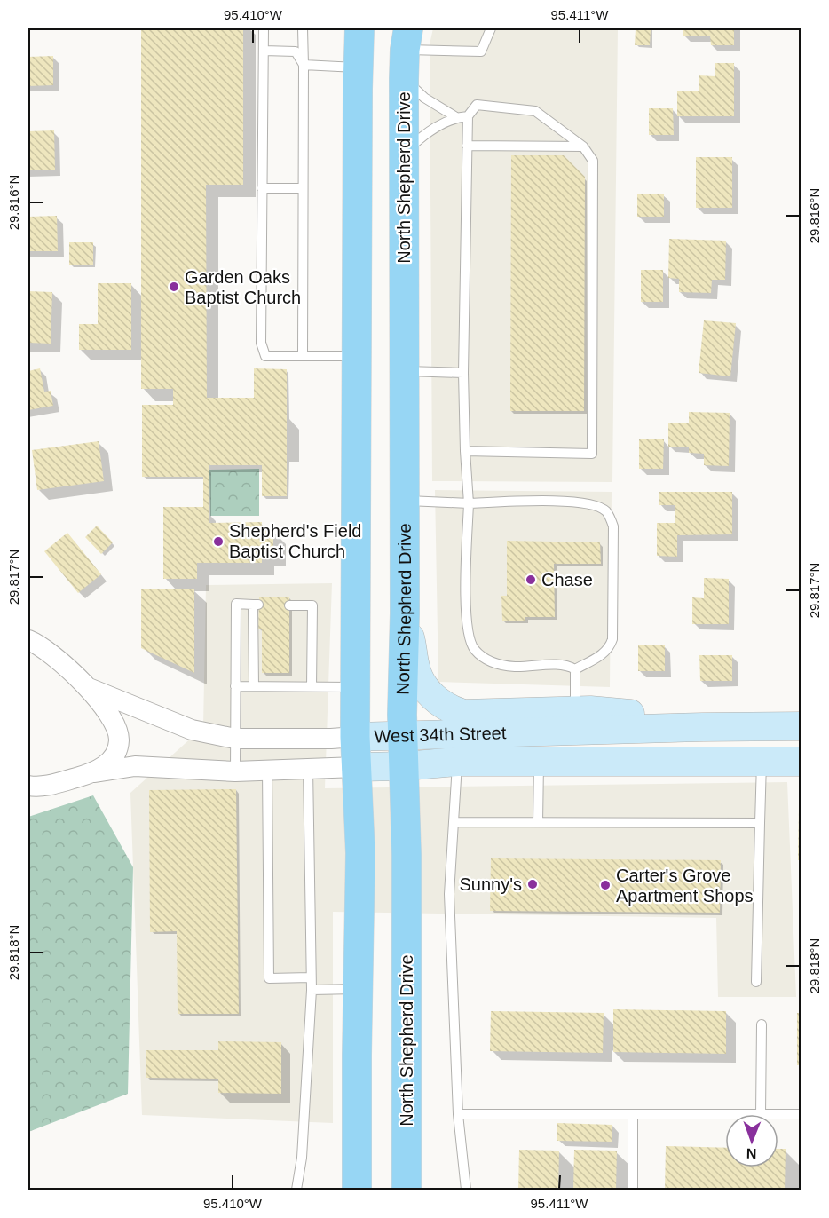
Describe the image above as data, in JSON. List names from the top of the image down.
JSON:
{
  "streets": {
    "main road": ["North Shepherd Drive", "West 34th Street"]
  },
  "crossings": [
    ["North Shepherd Drive", "West 34th Street"]
  ],
  "places": [
    "Garden Oaks Baptist Church",
    "Shepherd's Field Baptist Church",
    "Chase",
    "Sunny's",
    "Carter's Grove Apartment Shops"
  ],
  "north": "bottom",
  "coordinates": [
    "95.410°W",
    "95.411°W",
    "29.816°N",
    "29.817°N",
    "29.818°N"
  ]
}
